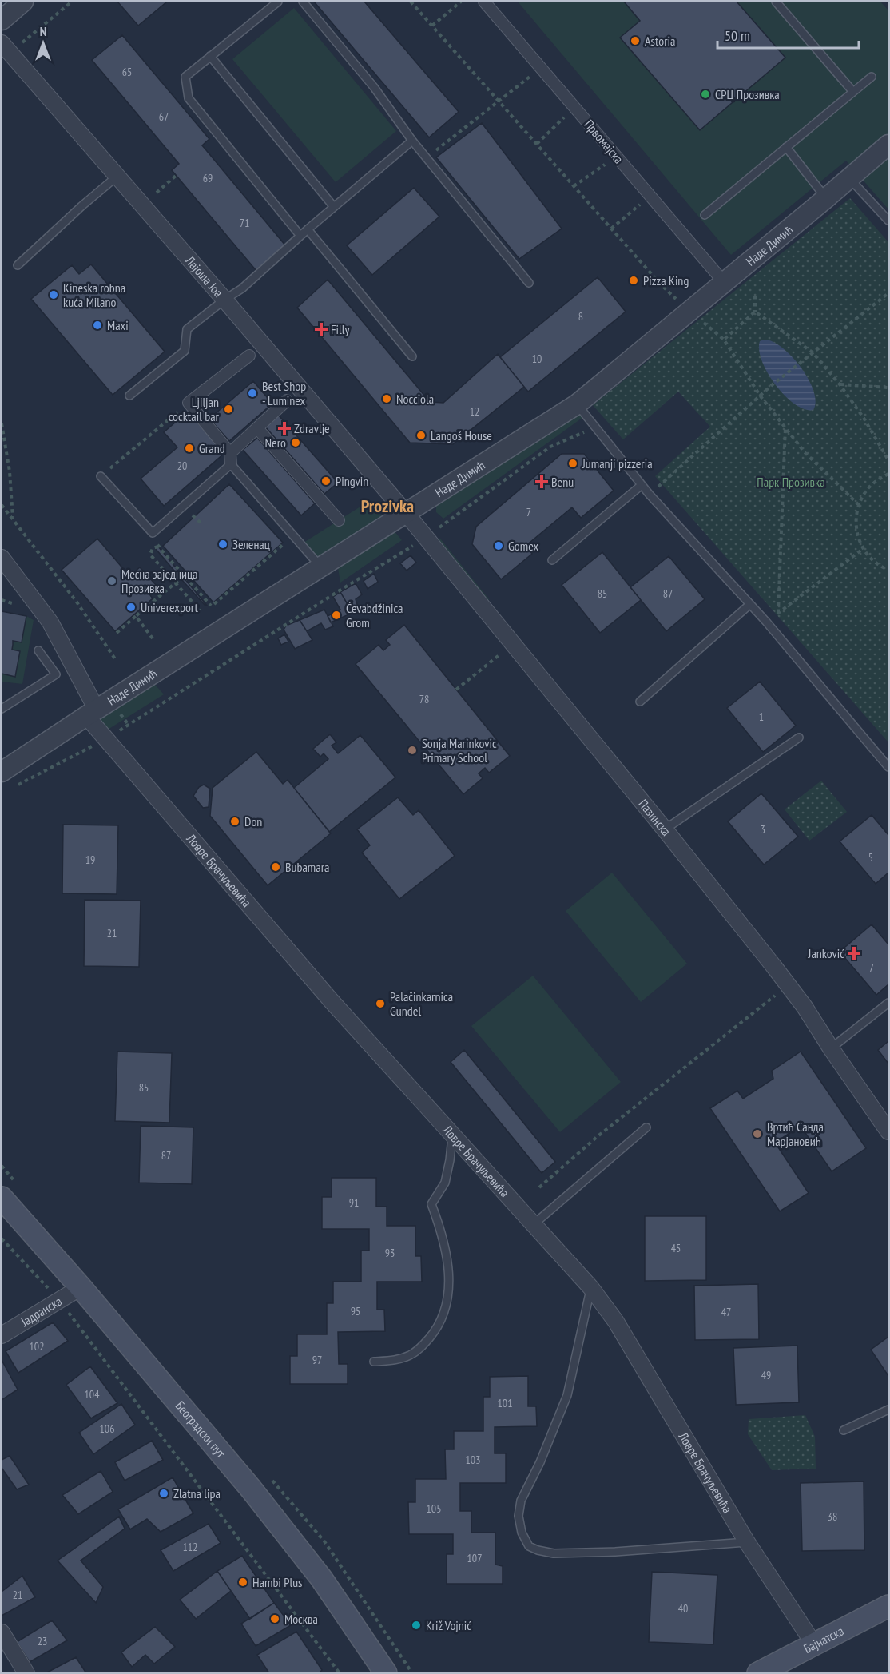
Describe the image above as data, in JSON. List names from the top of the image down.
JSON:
{
  "streets": {
    "main road": ["Београдски пут", "Бајнатска"],
    "street": [
      "Првомајска",
      "Наде Димић",
      "Лајоша Јоа",
      "Пазинска",
      "Ловре Брачуљевића",
      "Јадранска"
    ]
  },
  "crossings": [
    ["Првомајска", "Наде Димић"],
    ["Наде Димић", "Лајоша Јоа"],
    ["Наде Димић", "Пазинска"],
    ["Наде Димић", "Ловре Брачуљевића"],
    ["Лајоша Јоа", "Пазинска"],
    ["Ловре Брачуљевића", "Бајнатска"],
    ["Јадранска", "Београдски пут"]
  ],
  "districts": ["Prozivka"],
  "parks": ["Парк Прозивка"],
  "places": {
    "other": [
      "Astoria",
      "СРЦ Прозивка",
      "Pizza King",
      "Kineska robna kuća Milano",
      "Maxi",
      "Best Shop - Luminex",
      "Nocciola",
      "Ljiljan cocktail bar",
      "Langoš House",
      "Nero",
      "Grand",
      "Jumanji pizzeria",
      "Pingvin",
      "Зеленац",
      "Gomex",
      "Месна заједница Прозивка",
      "Univerexport",
      "Ćevabdžinica Grom",
      "Sonja Marinkovic Primary School",
      "Don",
      "Bubamara",
      "Palačinkarnica Gundel",
      "Вртић Санда Марјановић",
      "Zlatna lipa",
      "Hambi Plus",
      "Москва",
      "Križ Vojnić"
    ],
    "health": [
      "Filly",
      "Zdravlje",
      "Benu",
      "Janković"
    ]
  },
  "house_numbers": [
    "65",
    "67",
    "69",
    "71",
    "8",
    "10",
    "12",
    "20",
    "7",
    "85",
    "87",
    "78",
    "1",
    "3",
    "5",
    "19",
    "21",
    "7",
    "85",
    "87",
    "91",
    "45",
    "93",
    "95",
    "47",
    "102",
    "97",
    "49",
    "104",
    "101",
    "106",
    "103",
    "105",
    "38",
    "112",
    "107",
    "21",
    "40",
    "23"
  ],
  "scale_bar": "50 m",
  "north": "top"
}
